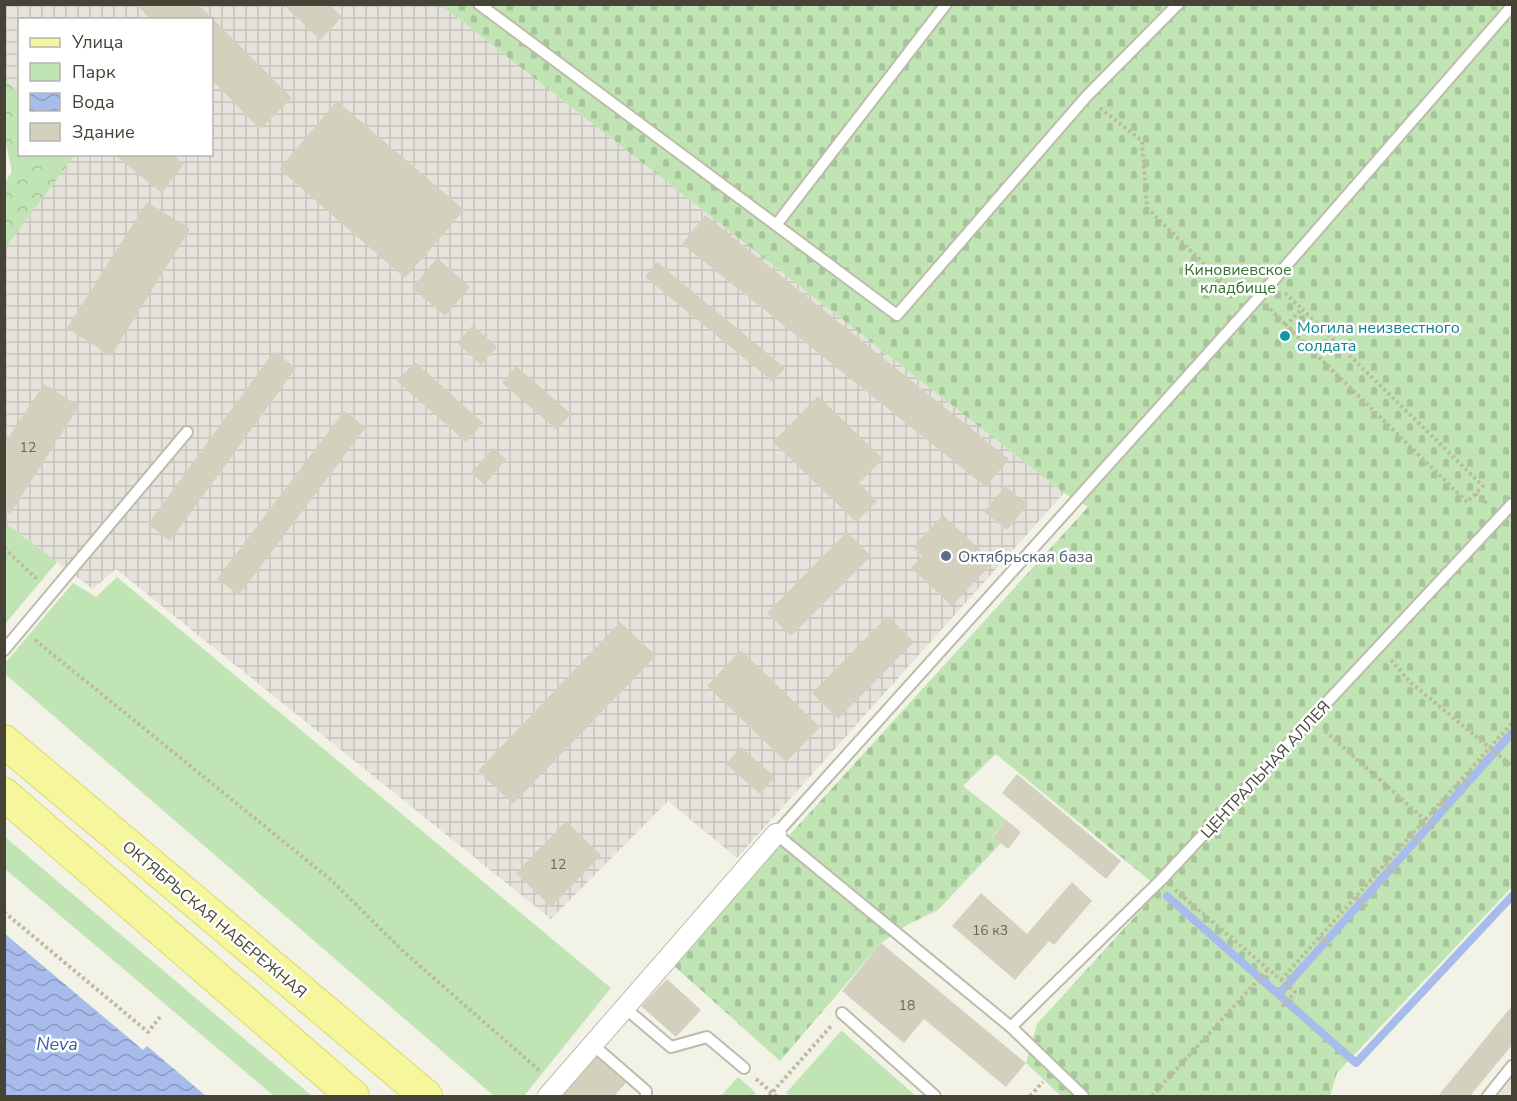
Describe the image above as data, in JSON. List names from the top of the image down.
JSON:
{
  "streets": {
    "main road": ["ОКТЯБРЬСКАЯ НАБЕРЕЖНАЯ"],
    "lane": ["ЦЕНТРАЛЬНАЯ АЛЛЕЯ"]
  },
  "water": ["Neva"],
  "parks": ["Киновиевское кладбище"],
  "places": ["Могила неизвестного солдата", "Октябрьская база"],
  "house_numbers": [
    "12",
    "12",
    "16 к3",
    "18"
  ],
  "legend": [
    "Улица",
    "Парк",
    "Вода",
    "Здание"
  ]
}
